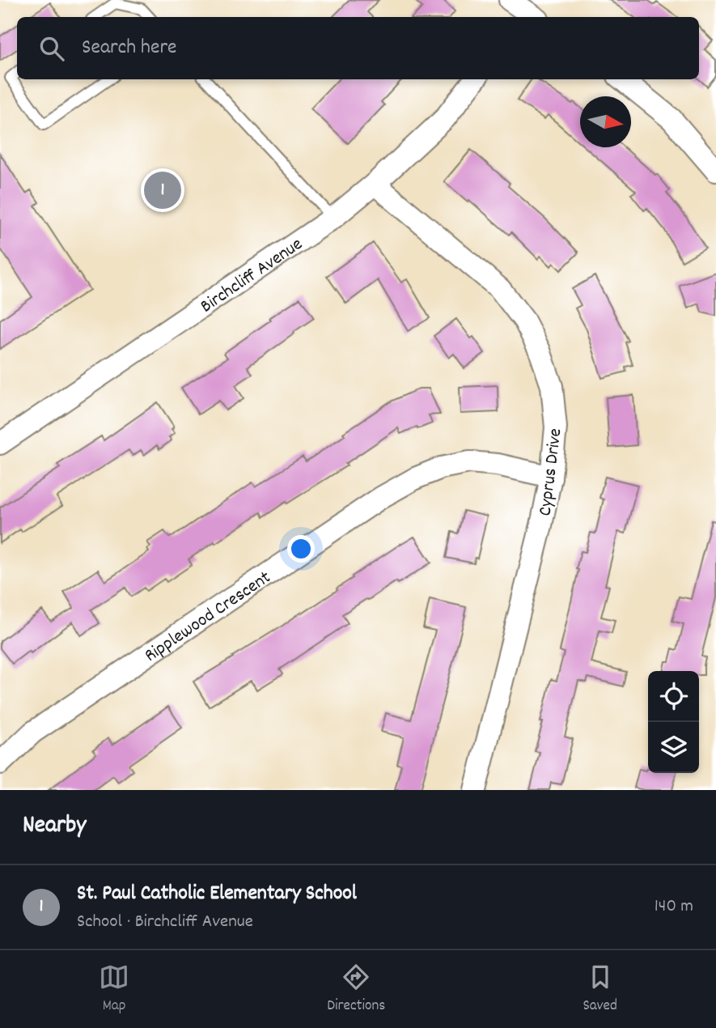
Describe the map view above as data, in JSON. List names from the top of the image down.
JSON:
{
  "streets": {
    "street": ["Birchcliff Avenue", "Cyprus Drive", "Ripplewood Crescent"]
  },
  "crossings": [
    ["Birchcliff Avenue", "Cyprus Drive"],
    ["Cyprus Drive", "Ripplewood Crescent"]
  ],
  "north": "right",
  "page": {
    "search": "Search here",
    "pins": "1",
    "heading": "Nearby",
    "list": [
      {
        "mark": "1",
        "name": "St. Paul Catholic Elementary School",
        "note": "School · Birchcliff Avenue",
        "value": "140 m"
      }
    ],
    "nav": ["Map", "Directions", "Saved"]
  }
}
